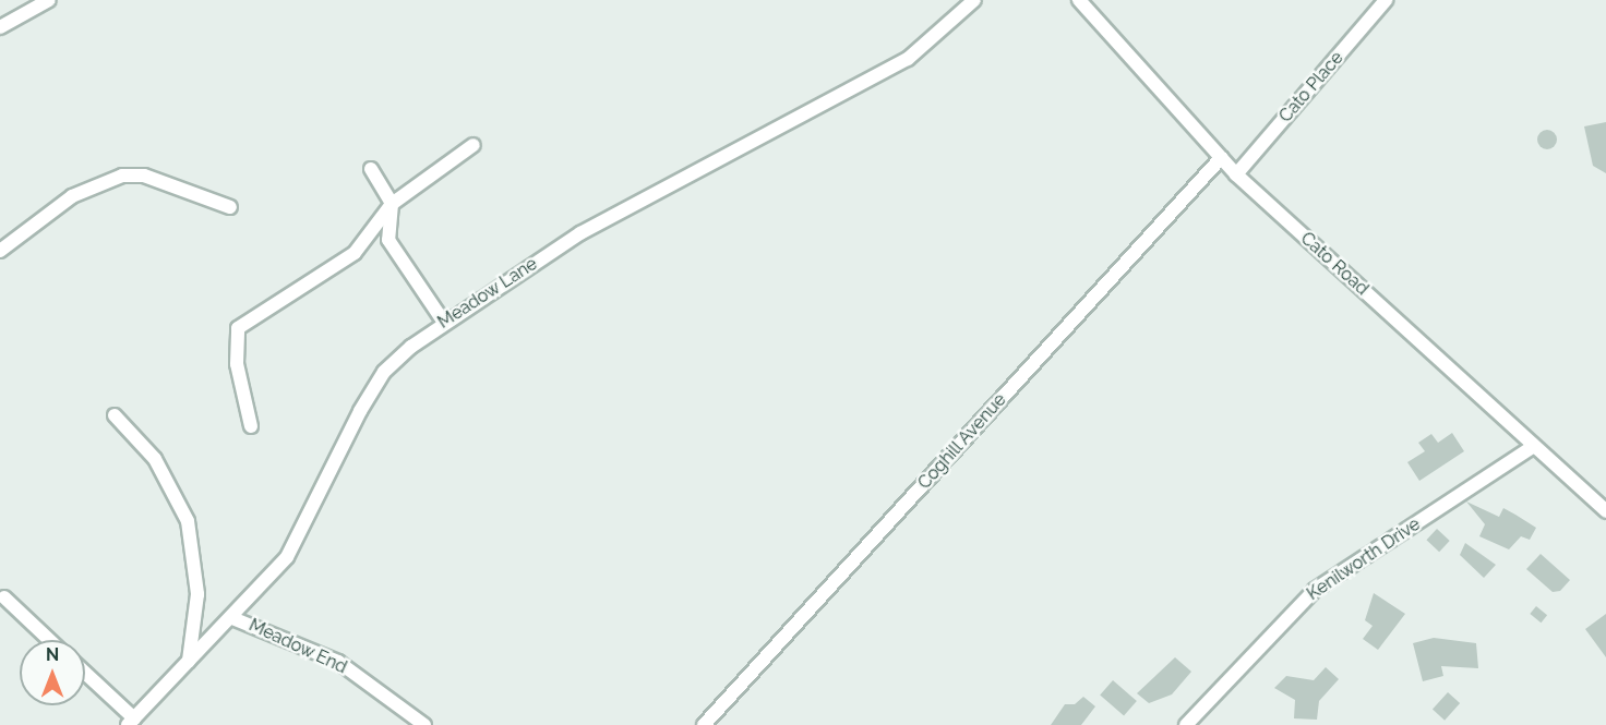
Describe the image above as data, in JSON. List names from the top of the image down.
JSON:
{
  "streets": {
    "street": [
      "Cato Place",
      "Cato Road",
      "Meadow Lane",
      "Coghill Avenue",
      "Kenilworth Drive",
      "Meadow End"
    ]
  },
  "crossings": [
    ["Cato Place", "Cato Road"],
    ["Cato Road", "Coghill Avenue"],
    ["Cato Road", "Kenilworth Drive"],
    ["Meadow Lane", "Meadow End"]
  ],
  "north": "top"
}
